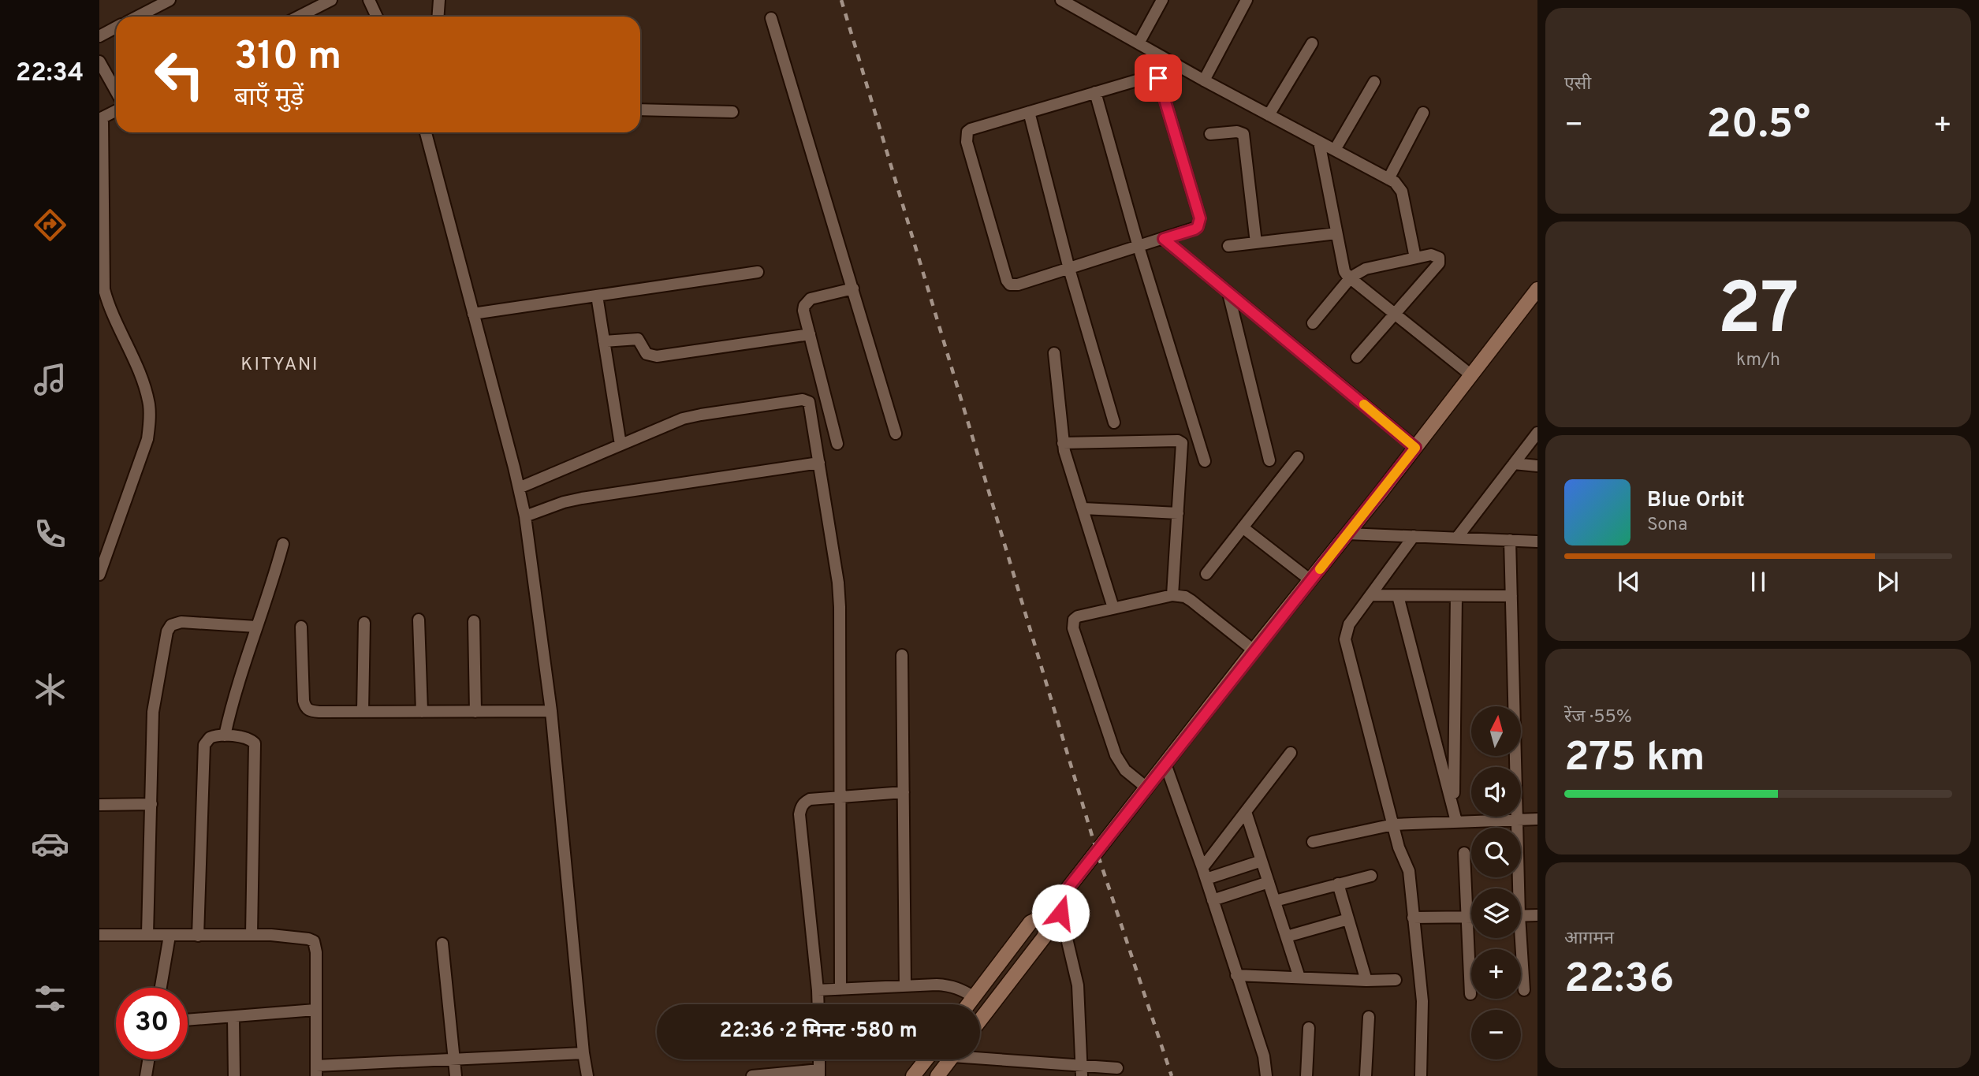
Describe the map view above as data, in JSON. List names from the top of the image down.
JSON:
{
  "districts": ["KITYANI"],
  "north": "top",
  "page": {
    "tabs": "22:34",
    "tile": [
      "एसी",
      ["27", "km/h"],
      ["रेंज · 55%", "275 km"],
      ["आगमन", "22:36"]
    ],
    "turn": ["310 m", "बाएँ मुड़ें"],
    "heat": ["−", "20.5°", "+"],
    "song": ["Blue Orbit", "Sona"],
    "map_buttons": ["+", "−"],
    "limit": "30",
    "trip": "22:36 · 2 मिनट · 580 m"
  }
}
